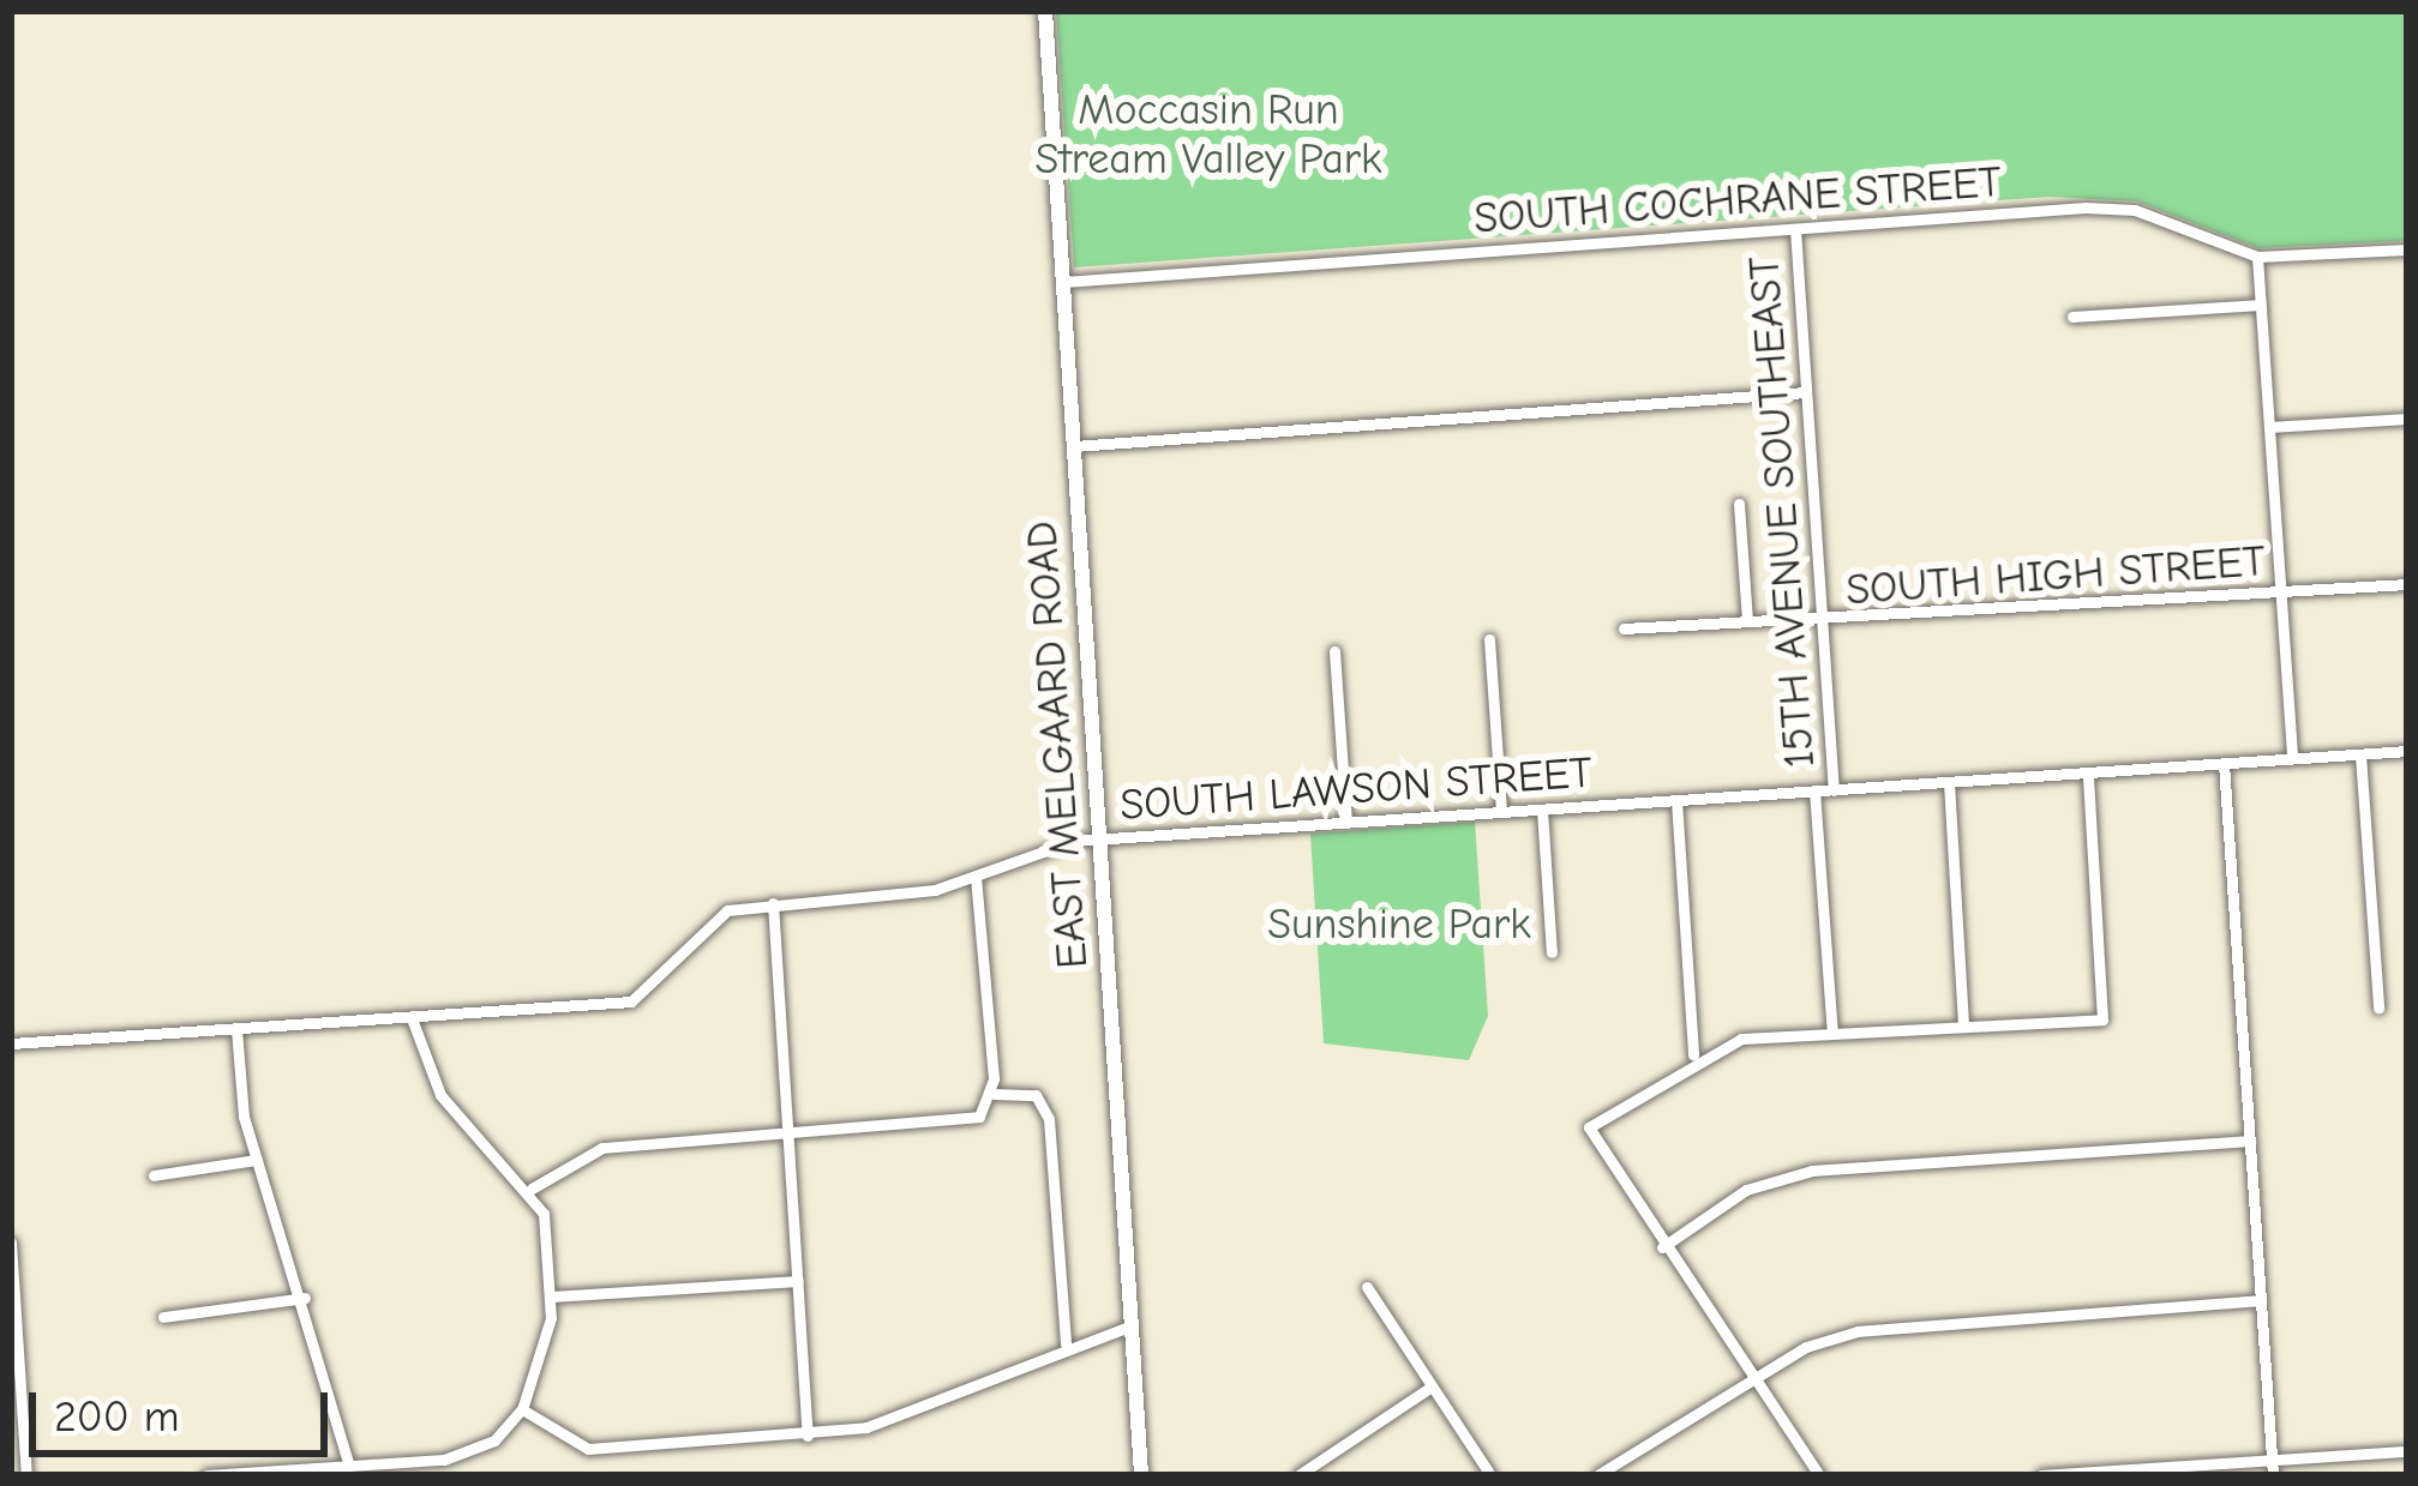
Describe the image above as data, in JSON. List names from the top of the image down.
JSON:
{
  "streets": {
    "main road": ["EAST MELGAARD ROAD"],
    "street": [
      "SOUTH COCHRANE STREET",
      "15TH AVENUE SOUTHEAST",
      "SOUTH HIGH STREET",
      "SOUTH LAWSON STREET"
    ]
  },
  "crossings": [
    ["SOUTH COCHRANE STREET", "15TH AVENUE SOUTHEAST"],
    ["SOUTH COCHRANE STREET", "EAST MELGAARD ROAD"],
    ["15TH AVENUE SOUTHEAST", "SOUTH HIGH STREET"],
    ["15TH AVENUE SOUTHEAST", "SOUTH LAWSON STREET"],
    ["EAST MELGAARD ROAD", "SOUTH LAWSON STREET"]
  ],
  "parks": ["Moccasin Run Stream Valley Park", "Sunshine Park"],
  "scale_bar": "200 m"
}
